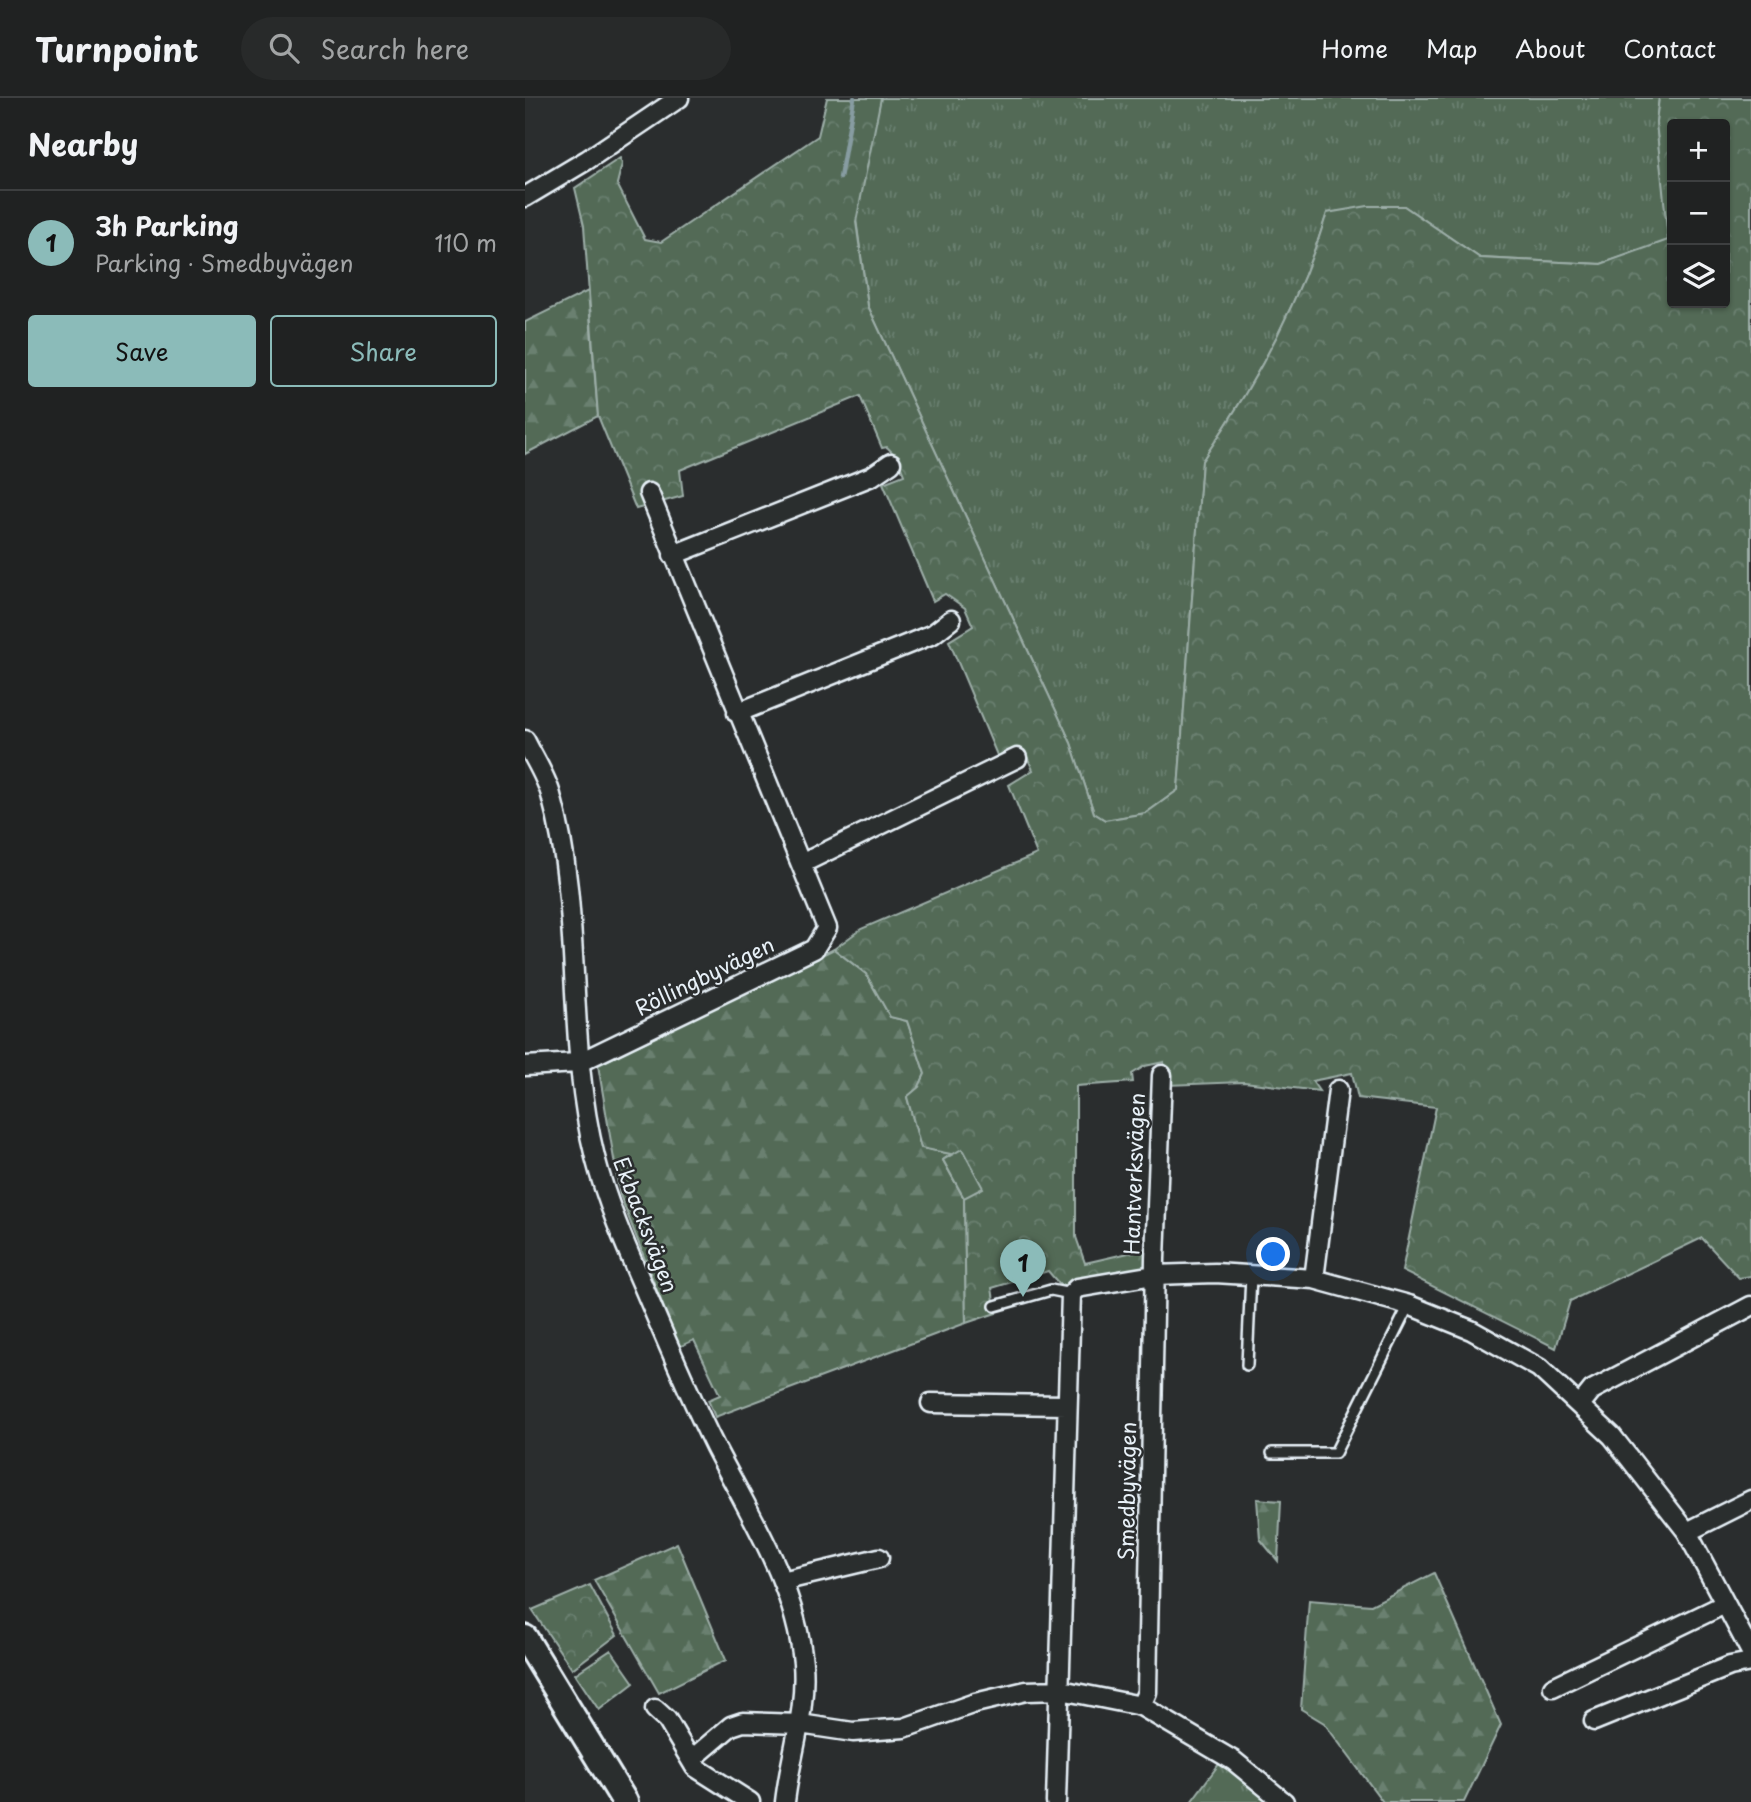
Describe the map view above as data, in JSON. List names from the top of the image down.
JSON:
{
  "streets": {
    "street": [
      "Röllingbyvägen",
      "Hantverksvägen",
      "Ekbacksvägen",
      "Smedbyvägen"
    ]
  },
  "crossings": [
    ["Röllingbyvägen", "Ekbacksvägen"],
    ["Hantverksvägen", "Smedbyvägen"]
  ],
  "page": {
    "header": "Turnpoint",
    "search": "Search here",
    "nav": [
      "Home",
      "Map",
      "About",
      "Contact"
    ],
    "heading": "Nearby",
    "map_buttons": ["+", "−"],
    "list": [
      {
        "mark": "1",
        "name": "3h Parking",
        "note": "Parking · Smedbyvägen",
        "value": "110 m"
      }
    ],
    "buttons": ["Save", "Share"],
    "pins": "1"
  }
}
